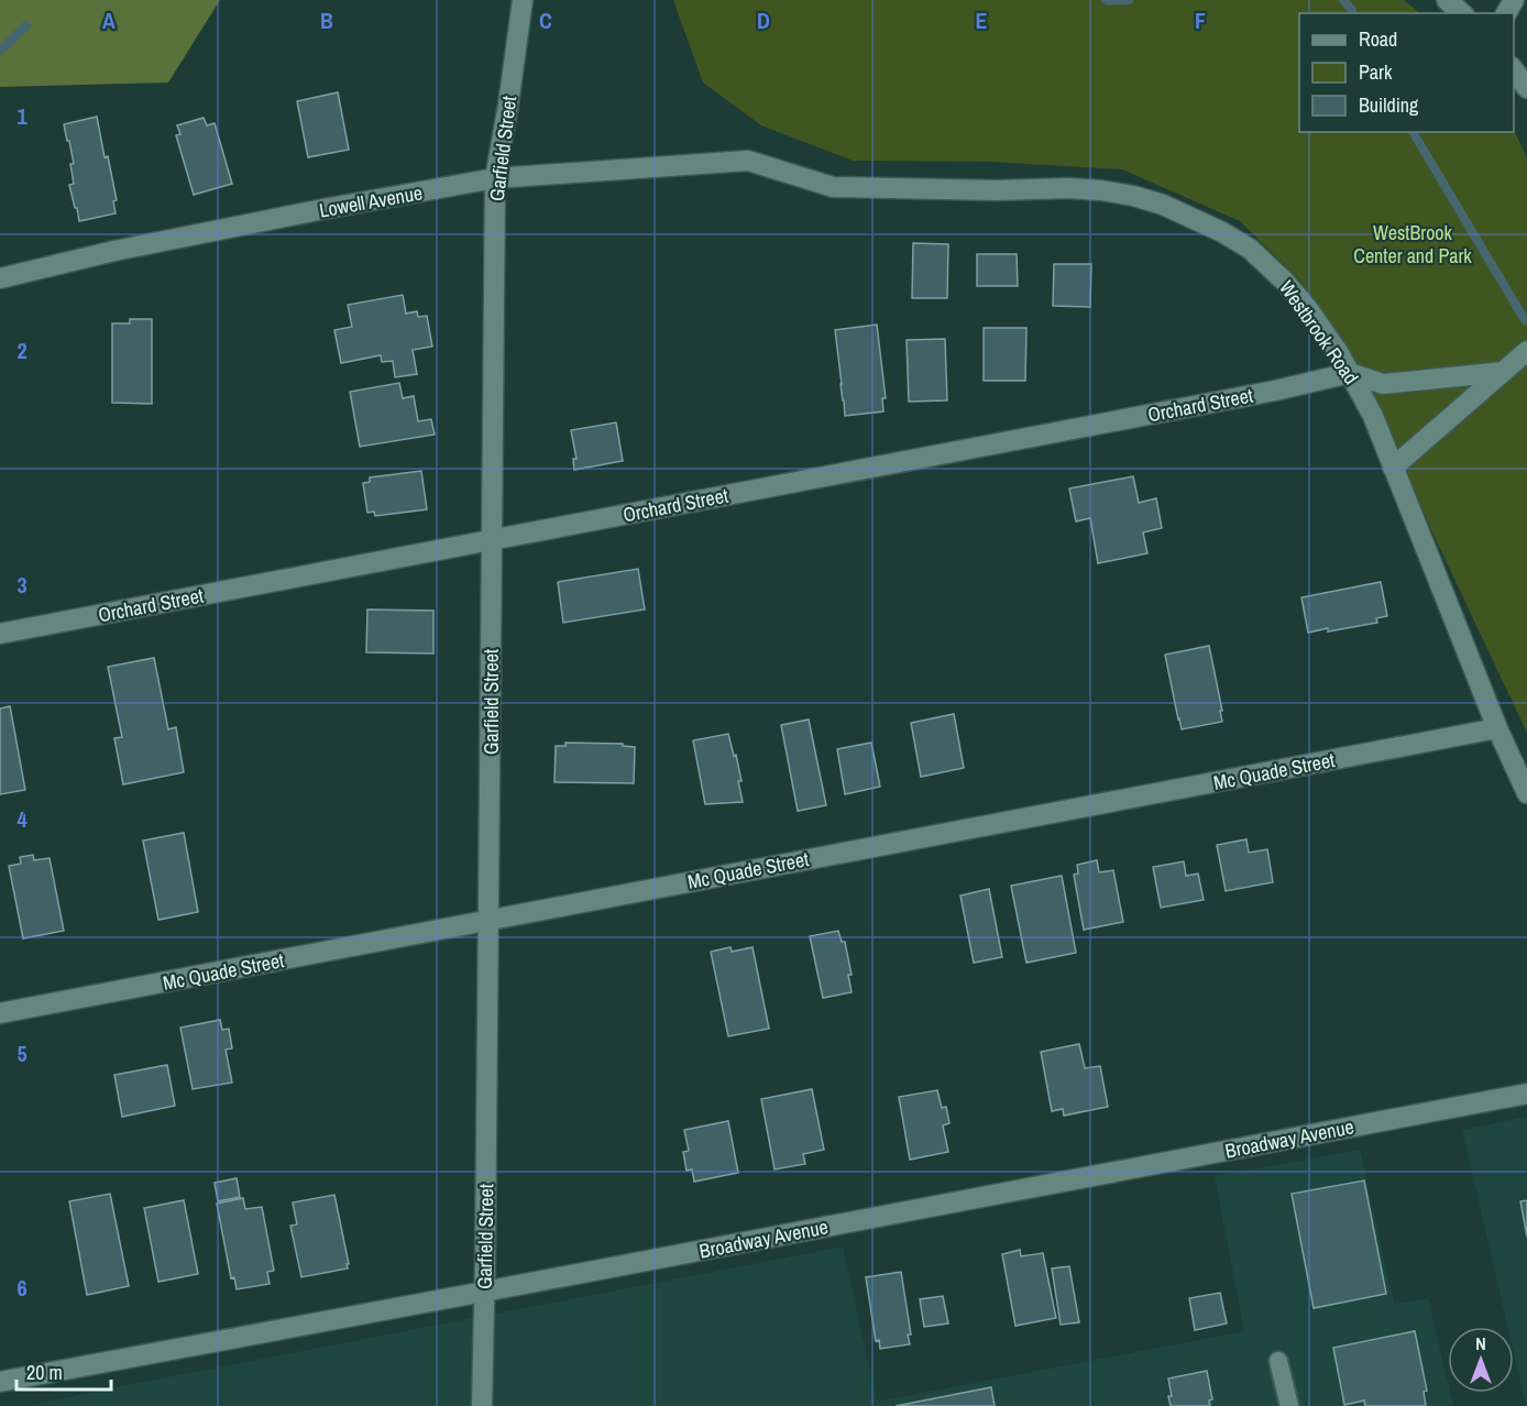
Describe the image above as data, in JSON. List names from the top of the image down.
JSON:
{
  "streets": {
    "street": [
      "Garfield Street",
      "Lowell Avenue",
      "Westbrook Road",
      "Orchard Street",
      "Mc Quade Street",
      "Broadway Avenue"
    ]
  },
  "crossings": [
    ["Garfield Street", "Lowell Avenue"],
    ["Garfield Street", "Orchard Street"],
    ["Garfield Street", "Mc Quade Street"],
    ["Garfield Street", "Broadway Avenue"],
    ["Lowell Avenue", "Westbrook Road"],
    ["Westbrook Road", "Orchard Street"],
    ["Westbrook Road", "Mc Quade Street"]
  ],
  "parks": ["WestBrook Center and Park"],
  "legend": ["Road", "Park", "Building"],
  "scale_bar": "20 m",
  "north": "top",
  "grid": {
    "columns": [
      "A",
      "B",
      "C",
      "D",
      "E",
      "F"
    ],
    "rows": [
      "1",
      "2",
      "3",
      "4",
      "5",
      "6"
    ]
  }
}
